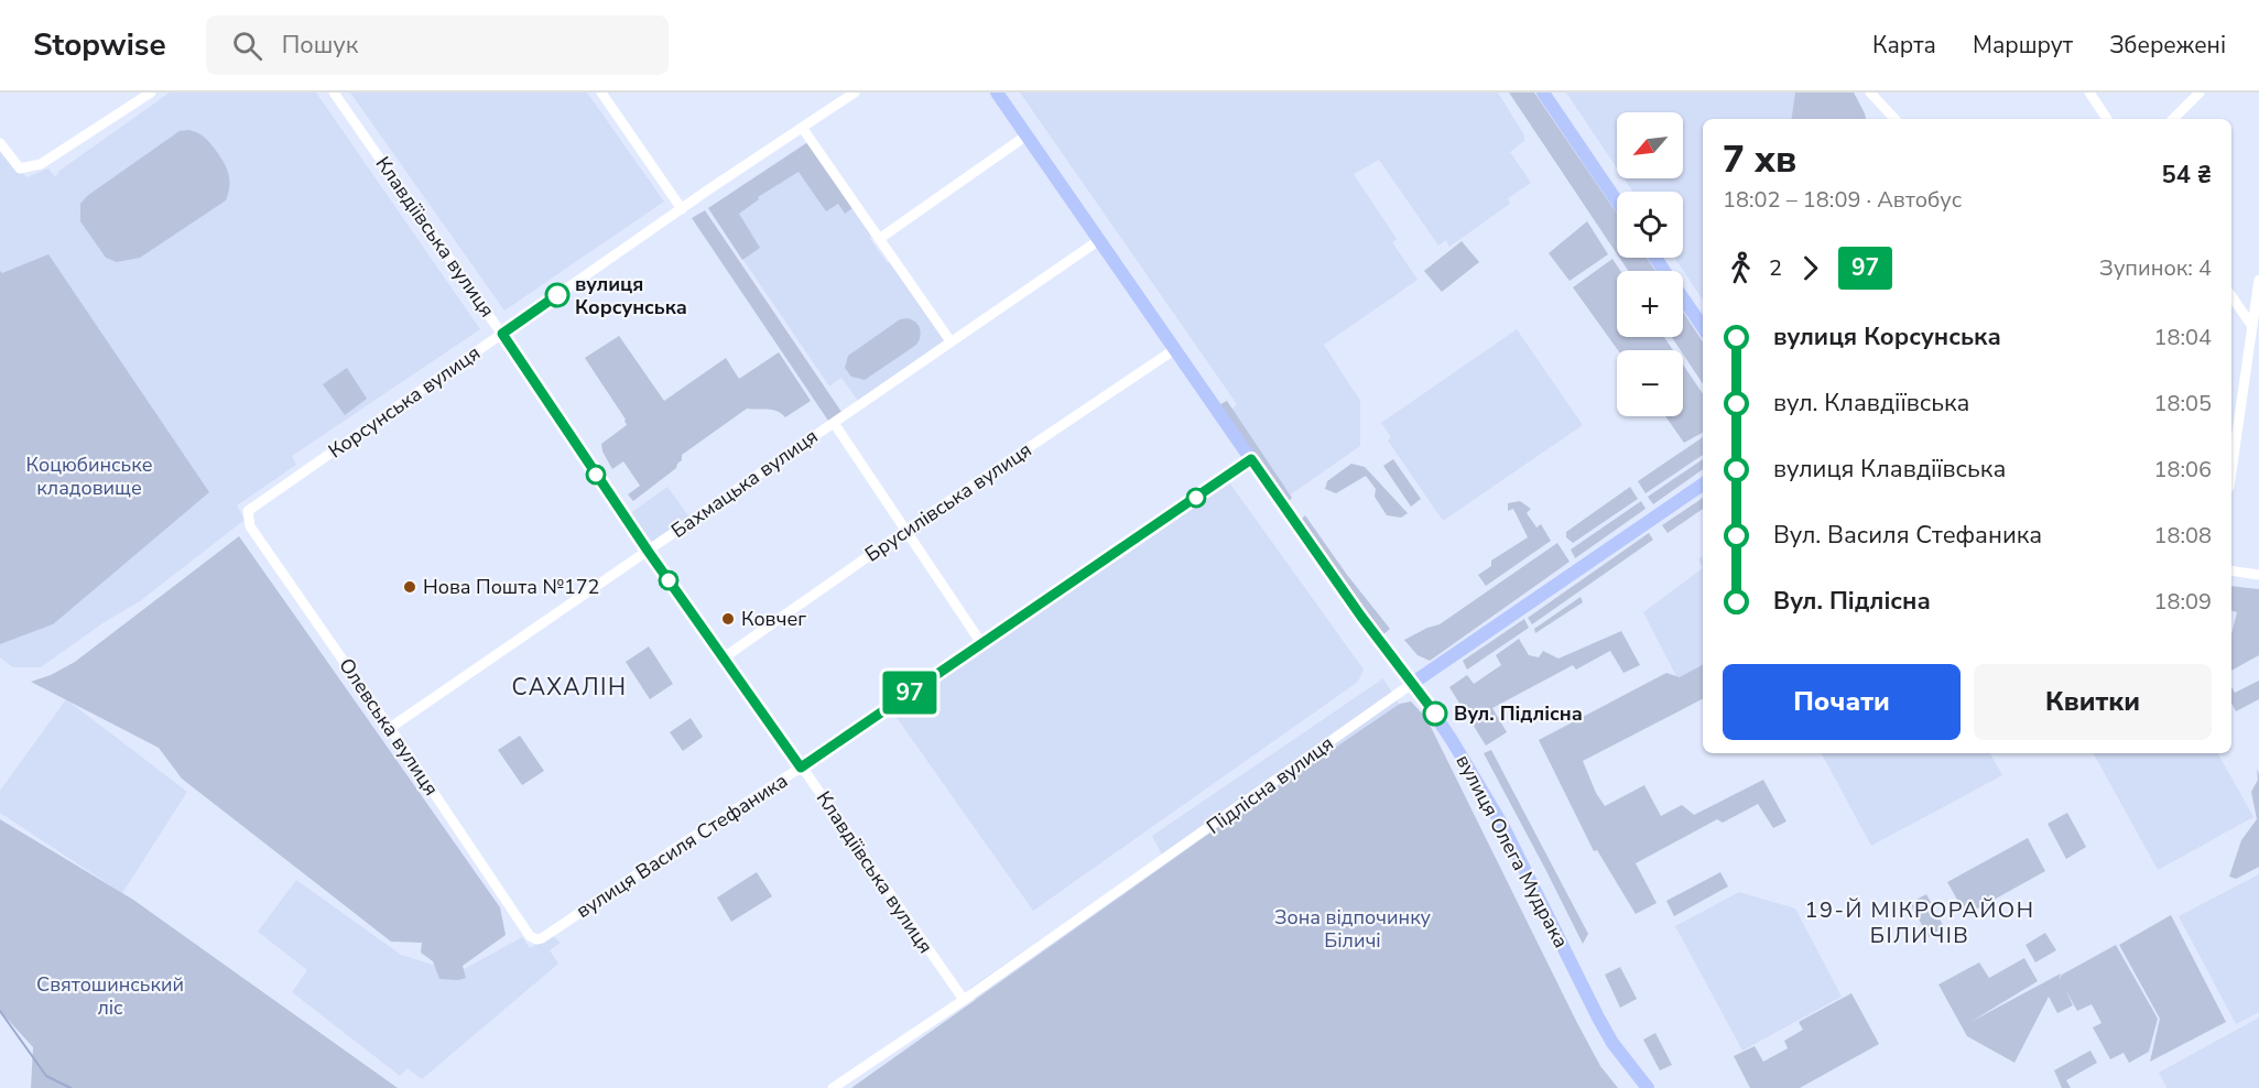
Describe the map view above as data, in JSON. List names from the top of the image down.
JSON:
{
  "streets": {
    "main road": ["Підлісна вулиця", "вулиця Олега Мудрака"],
    "street": [
      "Клавдіївська вулиця",
      "Корсунська вулиця",
      "Бахмацька вулиця",
      "Брусилівська вулиця",
      "Олевська вулиця",
      "вулиця Василя Стефаника"
    ]
  },
  "crossings": [
    ["Клавдіївська вулиця", "Корсунська вулиця"],
    ["Клавдіївська вулиця", "Бахмацька вулиця"],
    ["Клавдіївська вулиця", "Брусилівська вулиця"],
    ["Клавдіївська вулиця", "Підлісна вулиця"],
    ["Клавдіївська вулиця", "вулиця Василя Стефаника"],
    ["Корсунська вулиця", "Олевська вулиця"],
    ["Бахмацька вулиця", "Олевська вулиця"],
    ["Бахмацька вулиця", "вулиця Олега Мудрака"],
    ["Брусилівська вулиця", "вулиця Олега Мудрака"],
    ["Олевська вулиця", "вулиця Василя Стефаника"],
    ["Підлісна вулиця", "вулиця Олега Мудрака"],
    ["вулиця Василя Стефаника", "вулиця Олега Мудрака"]
  ],
  "districts": ["САХАЛІН", "19-Й МІКРОРАЙОН БІЛИЧІВ"],
  "parks": ["Коцюбинське кладовище", "Зона відпочинку Біличі", "Святошинський ліс"],
  "places": [
    "вулиця Корсунська",
    "Нова Пошта №172",
    "Ковчег",
    "Вул. Підлісна"
  ],
  "lines": ["bus line 97"],
  "north": "bottom left",
  "page": {
    "header": "Stopwise",
    "search": "Пошук",
    "nav": ["Карта", "Маршрут", "Збережені"],
    "on_map": "97",
    "map_buttons": ["+", "−"],
    "heading": ["7 хв", "18:02 – 18:09 · Автобус", "54 ₴"],
    "legs": ["2", "97", "Зупинок: 4"],
    "list": [
      {
        "name": "вулиця Корсунська",
        "value": "18:04"
      },
      {
        "name": "вул. Клавдіївська",
        "value": "18:05"
      },
      {
        "name": "вулиця Клавдіївська",
        "value": "18:06"
      },
      {
        "name": "Вул. Василя Стефаника",
        "value": "18:08"
      },
      {
        "name": "Вул. Підлісна",
        "value": "18:09"
      }
    ],
    "buttons": ["Почати", "Квитки"]
  }
}
